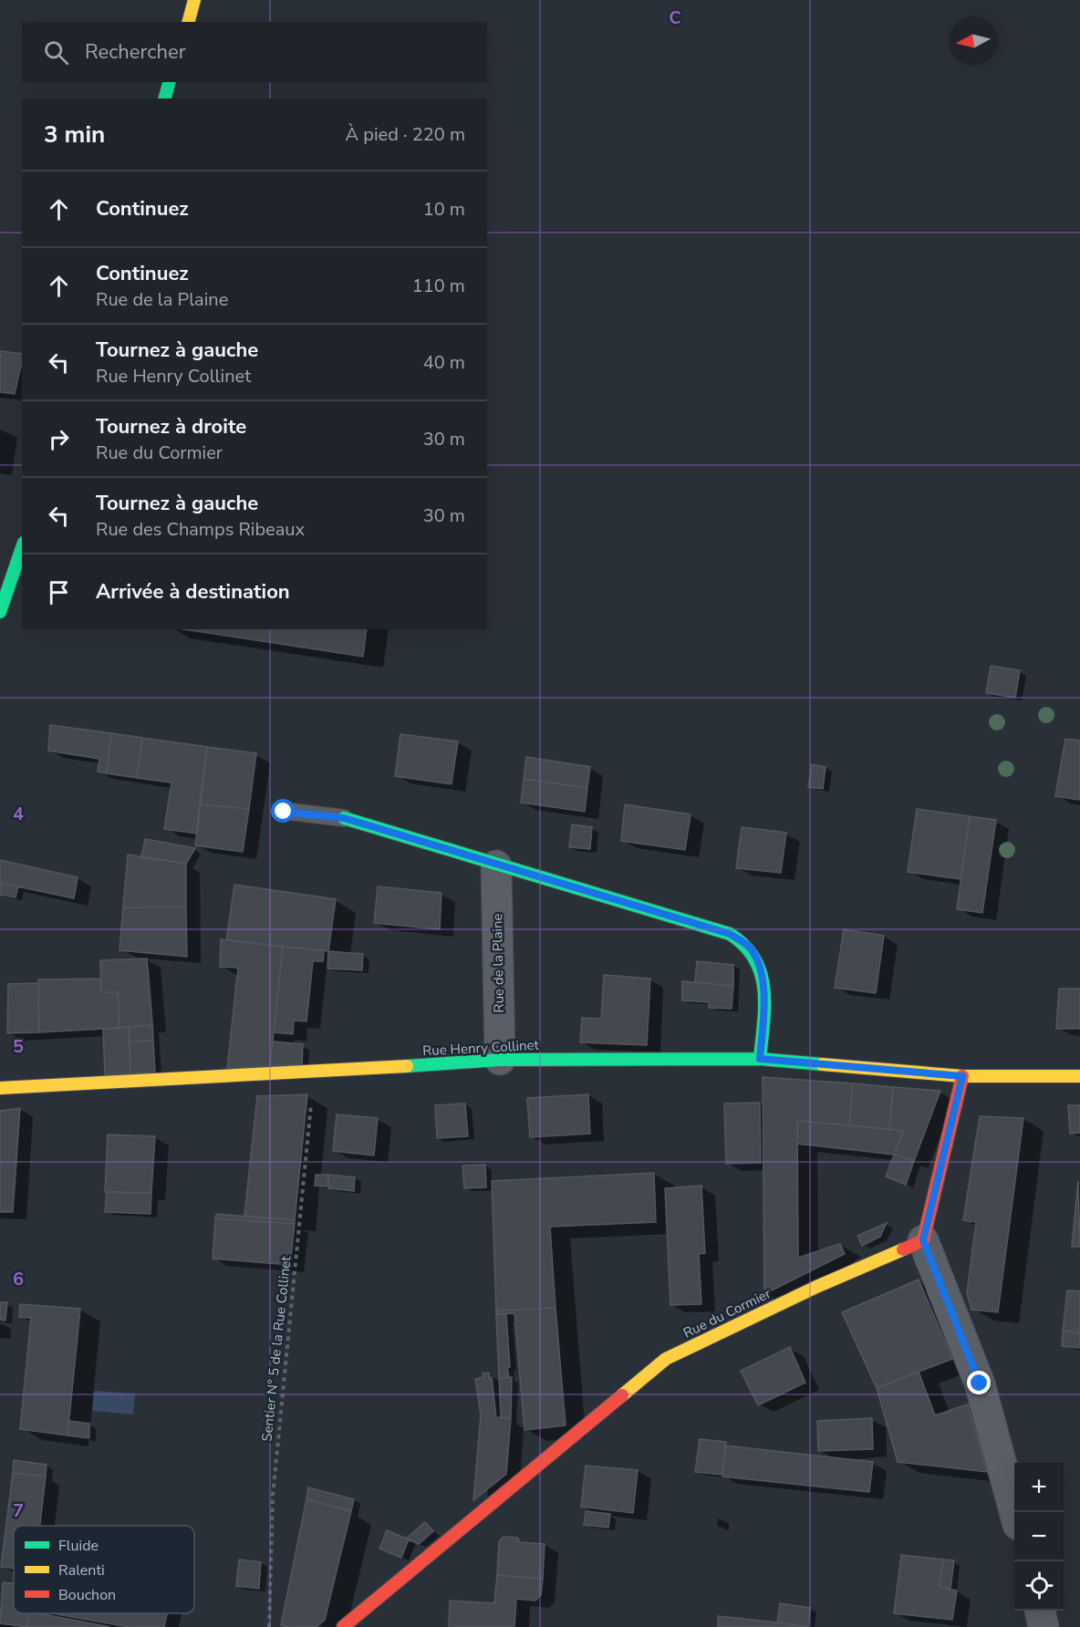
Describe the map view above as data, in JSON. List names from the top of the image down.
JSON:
{
  "streets": {
    "street": ["Rue de la Plaine", "Rue Henry Collinet", "Rue du Cormier"],
    "path": ["Sentier N° 5 de la Rue Collinet"]
  },
  "crossings": [
    ["Rue de la Plaine", "Rue Henry Collinet"],
    ["Rue Henry Collinet", "Sentier N° 5 de la Rue Collinet"]
  ],
  "legend": ["Fluide", "Ralenti", "Bouchon"],
  "north": "left",
  "page": {
    "search": "Rechercher",
    "heading": ["3 min", "À pied · 220 m"],
    "list": [
      ["Continuez", "10 m"],
      ["Continuez", "Rue de la Plaine", "110 m"],
      ["Tournez à gauche", "Rue Henry Collinet", "40 m"],
      ["Tournez à droite", "Rue du Cormier", "30 m"],
      ["Tournez à gauche", "Rue des Champs Ribeaux", "30 m"],
      "Arrivée à destination"
    ],
    "map_buttons": ["+", "−"]
  },
  "grid": {
    "columns": ["C"],
    "rows": [
      "4",
      "5",
      "6",
      "7"
    ]
  }
}
